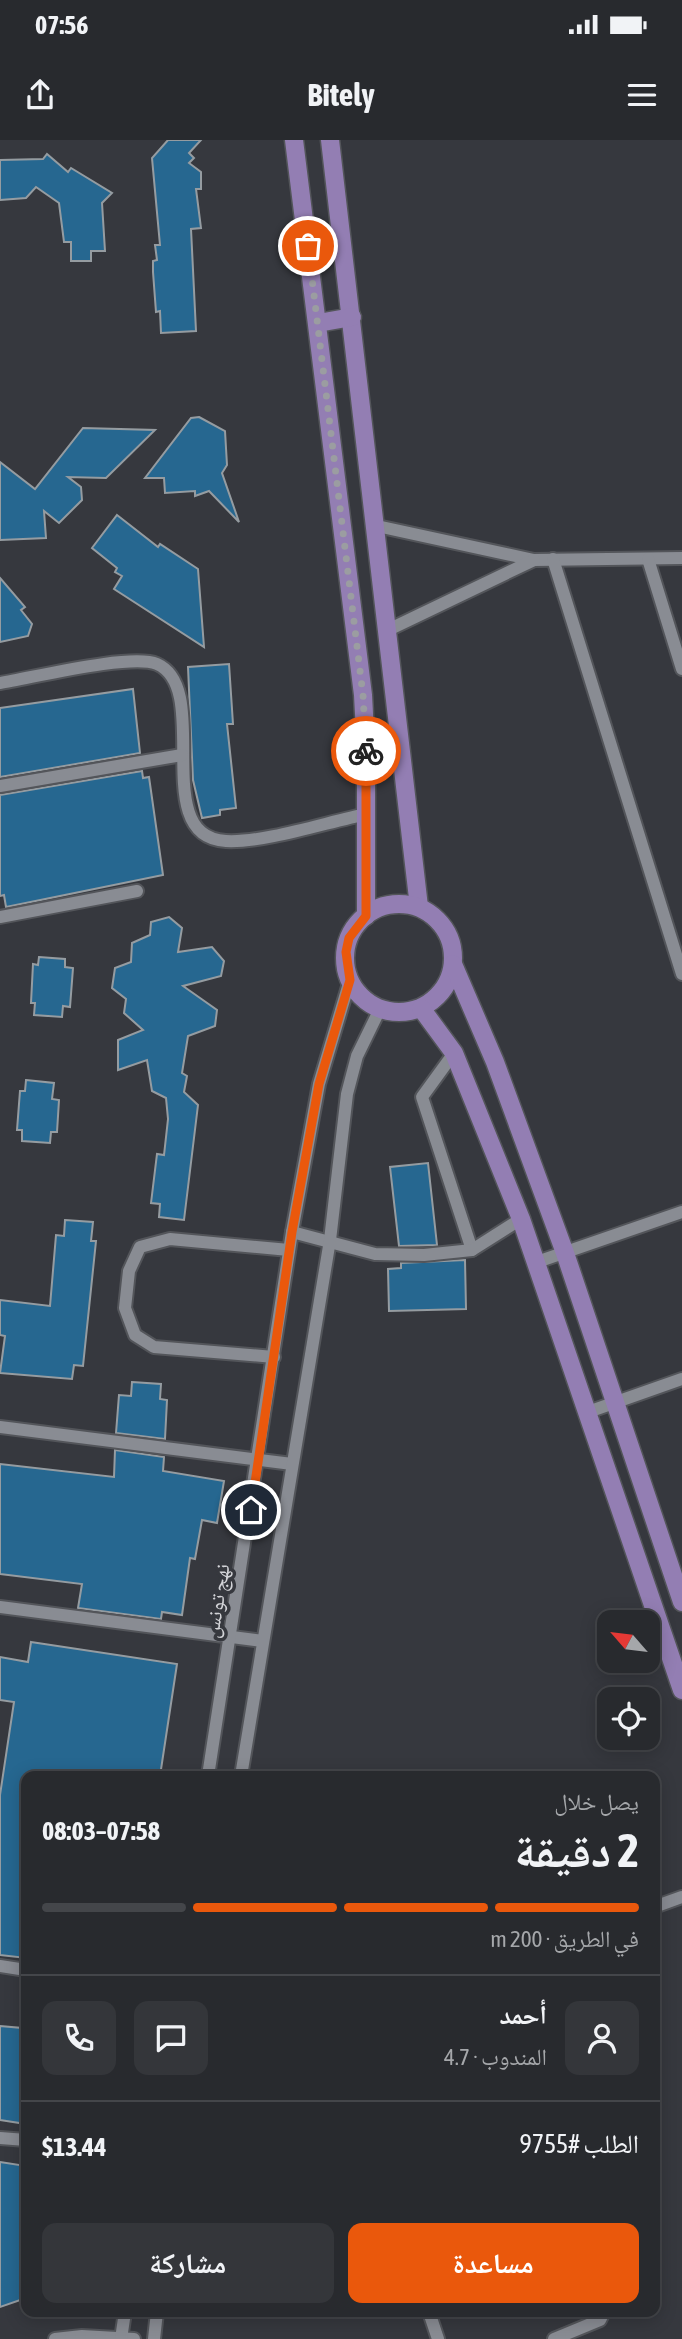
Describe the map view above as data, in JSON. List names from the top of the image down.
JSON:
{
  "streets": {
    "street": ["نهج تونس"]
  },
  "north": "top left",
  "page": {
    "status": "07:56",
    "header": "Bitely",
    "heading": ["2 دقيقة", "يصل خلال", "07:58–08:03"],
    "panel": [
      "أحمد",
      "المندوب · 4.7",
      "الطلب #9755",
      "$13.44"
    ],
    "bar": "في الطريق · 200 m",
    "buttons": ["مساعدة", "مشاركة"]
  }
}
